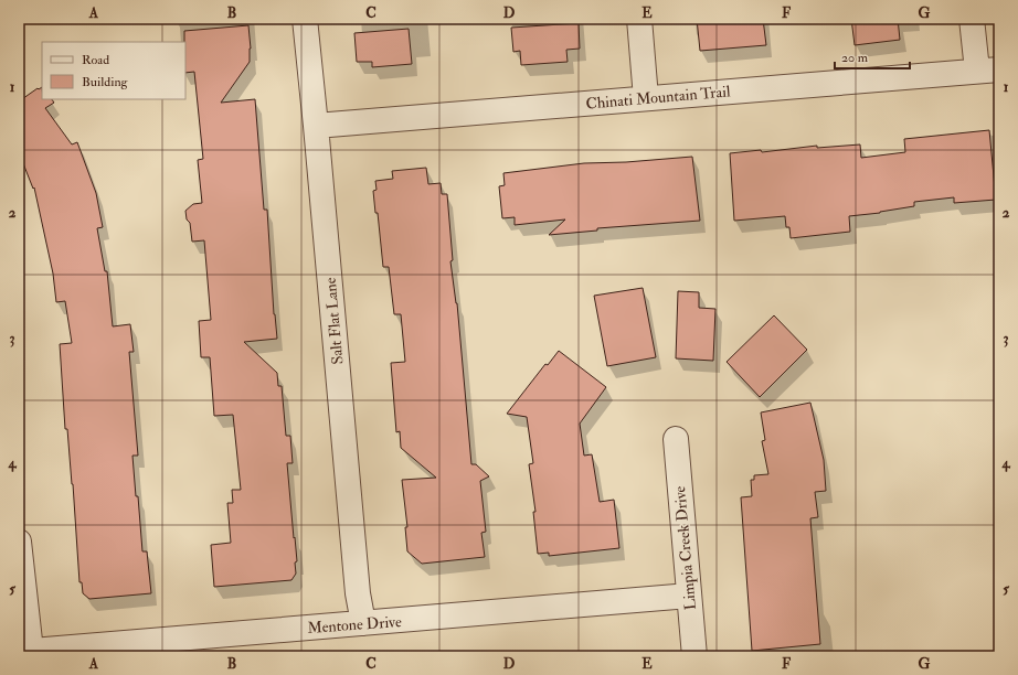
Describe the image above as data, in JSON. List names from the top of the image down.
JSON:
{
  "streets": {
    "street": [
      "Chinati Mountain Trail",
      "Salt Flat Lane",
      "Limpia Creek Drive",
      "Mentone Drive"
    ]
  },
  "crossings": [
    ["Chinati Mountain Trail", "Salt Flat Lane"],
    ["Salt Flat Lane", "Mentone Drive"],
    ["Limpia Creek Drive", "Mentone Drive"]
  ],
  "legend": ["Road", "Building"],
  "scale_bar": "20 m",
  "grid": {
    "columns": [
      "A",
      "B",
      "C",
      "D",
      "E",
      "F",
      "G"
    ],
    "rows": [
      "1",
      "2",
      "3",
      "4",
      "5"
    ]
  }
}
